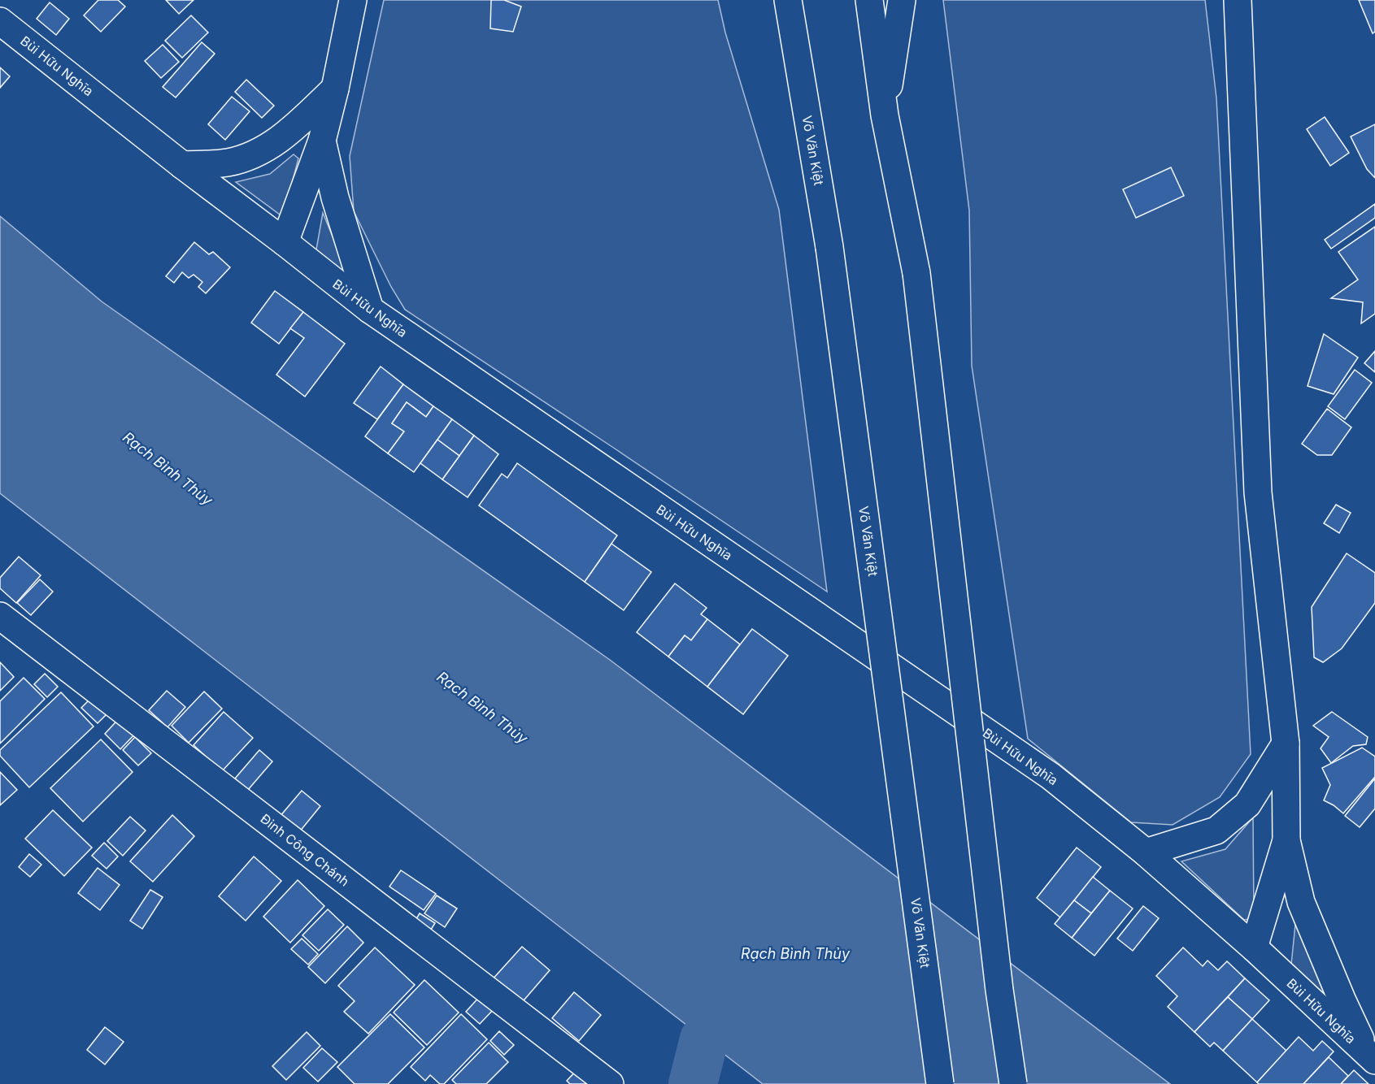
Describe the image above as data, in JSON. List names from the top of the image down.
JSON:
{
  "streets": {
    "main road": ["Bùi Hữu Nghĩa", "Võ Văn Kiệt", "Đinh Công Chánh"]
  },
  "water": ["Rạch Bình Thủy"]
}
